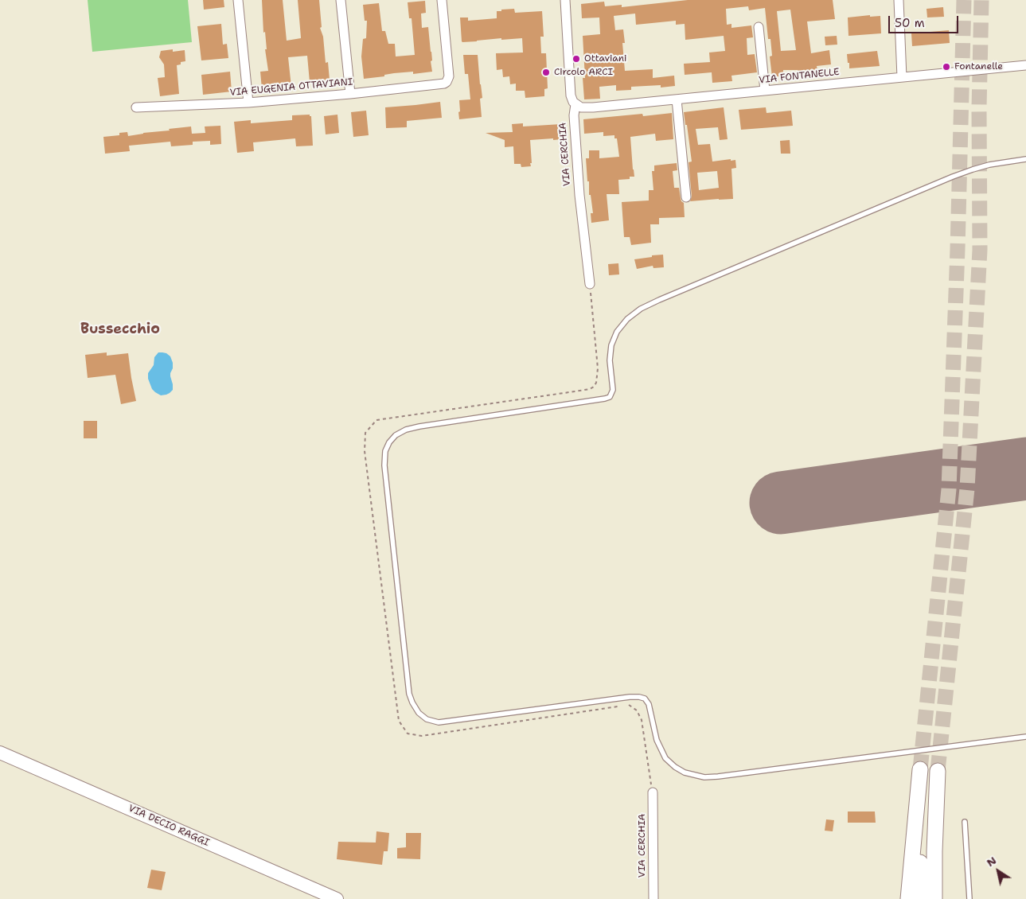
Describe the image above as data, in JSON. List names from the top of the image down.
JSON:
{
  "streets": {
    "main road": ["VIA DECIO RAGGI"],
    "street": ["VIA FONTANELLE", "VIA EUGENIA OTTAVIANI", "VIA CERCHIA"]
  },
  "crossings": [
    ["VIA FONTANELLE", "VIA CERCHIA"]
  ],
  "districts": ["Bussecchio"],
  "places": ["Ottaviani", "Fontanelle", "Circolo ARCI"],
  "scale_bar": "50 m",
  "north": "top left"
}
